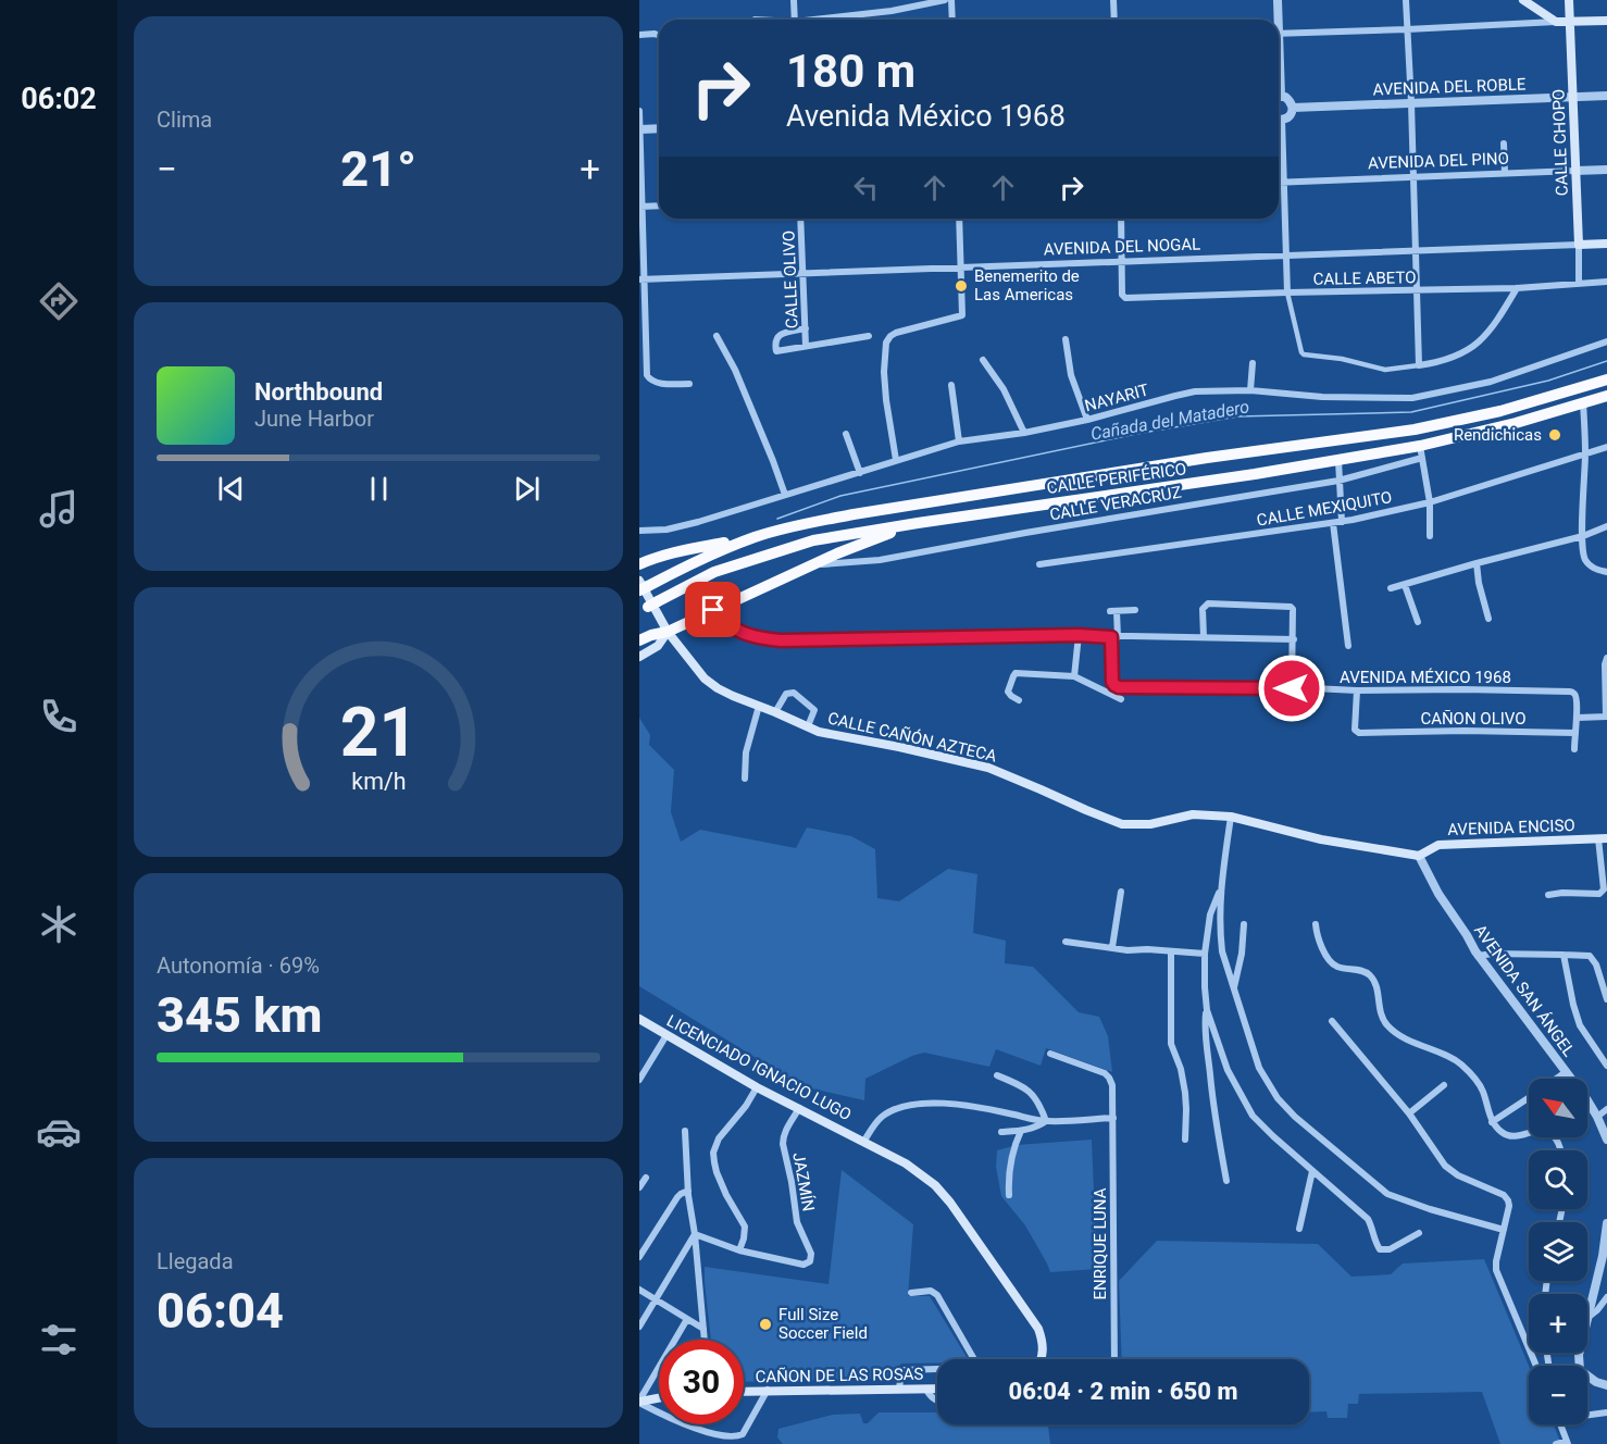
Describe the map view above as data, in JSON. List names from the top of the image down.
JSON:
{
  "streets": {
    "highway": ["CALLE PERIFÉRICO"],
    "main road": [
      "CALLE CHOPO",
      "AVENIDA DEL NOGAL",
      "CALLE CAÑÓN AZTECA",
      "AVENIDA ENCISO",
      "LICENCIADO IGNACIO LUGO",
      "CAÑON DE LAS ROSAS"
    ],
    "street": [
      "AVENIDA DEL ROBLE",
      "AVENIDA DEL PINO",
      "CALLE ABETO",
      "CALLE OLIVO",
      "NAYARIT",
      "CALLE VERACRUZ",
      "CALLE MEXIQUITO",
      "AVENIDA MÉXICO 1968",
      "CAÑON OLIVO",
      "AVENIDA SAN ÁNGEL",
      "JAZMÍN",
      "ENRIQUE LUNA"
    ]
  },
  "crossings": [
    ["AVENIDA DEL ROBLE", "CALLE CHOPO"],
    ["CALLE CHOPO", "AVENIDA DEL PINO"],
    ["CALLE CHOPO", "AVENIDA DEL NOGAL"],
    ["CALLE CHOPO", "CALLE ABETO"],
    ["AVENIDA DEL NOGAL", "CALLE ABETO"],
    ["AVENIDA DEL NOGAL", "CALLE OLIVO"],
    ["CALLE PERIFÉRICO", "CALLE VERACRUZ"],
    ["CALLE PERIFÉRICO", "CALLE CAÑÓN AZTECA"],
    ["AVENIDA MÉXICO 1968", "CAÑON OLIVO"],
    ["CALLE CAÑÓN AZTECA", "AVENIDA ENCISO"],
    ["CALLE CAÑÓN AZTECA", "AVENIDA SAN ÁNGEL"],
    ["AVENIDA ENCISO", "AVENIDA SAN ÁNGEL"],
    ["LICENCIADO IGNACIO LUGO", "JAZMÍN"]
  ],
  "water": ["Cañada del Matadero"],
  "places": ["Benemerito de Las Americas", "Rendichicas", "Full Size Soccer Field"],
  "north": "top left",
  "page": {
    "tabs": "06:02",
    "tile": [
      "Clima",
      ["Autonomía · 69%", "345 km"],
      ["Llegada", "06:04"]
    ],
    "turn": ["180 m", "Avenida México 1968"],
    "heat": ["−", "21°", "+"],
    "song": ["Northbound", "June Harbor"],
    "map_buttons": ["+", "−"],
    "limit": "30",
    "trip": "06:04 · 2 min · 650 m",
    "gauge": ["21", "km/h"]
  }
}
